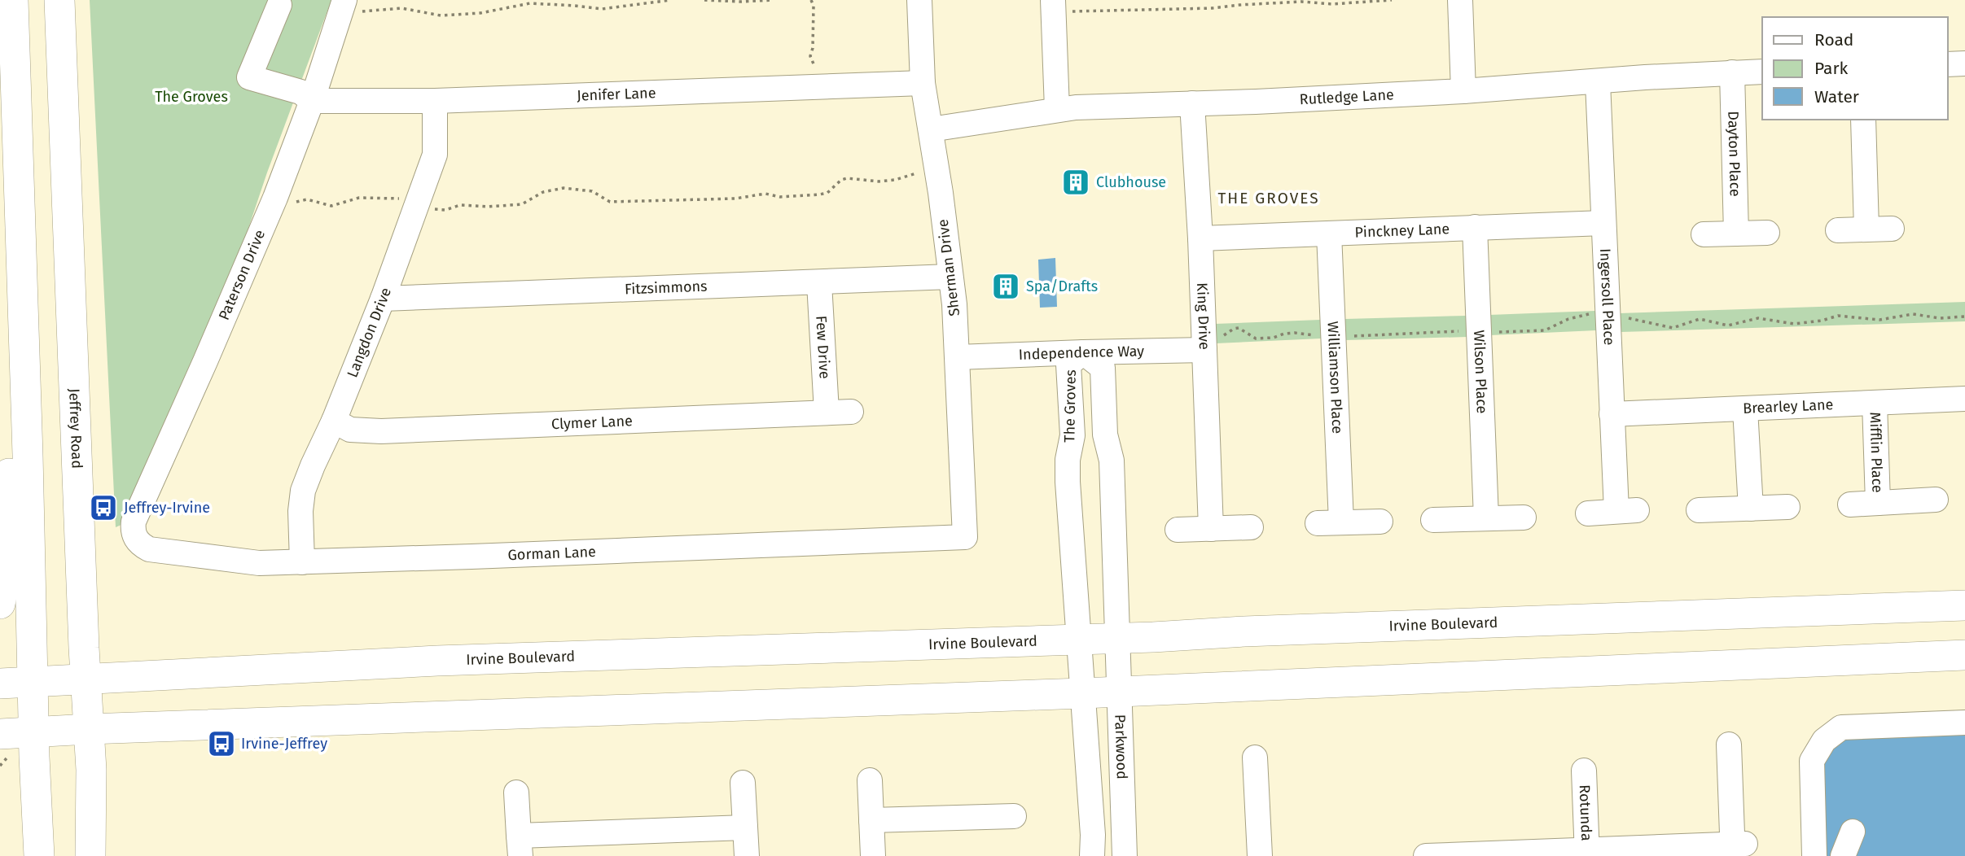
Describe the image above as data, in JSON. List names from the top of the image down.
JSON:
{
  "streets": {
    "main road": ["Jeffrey Road", "Irvine Boulevard"],
    "street": [
      "Jenifer Lane",
      "Rutledge Lane",
      "Dayton Place",
      "Pinckney Lane",
      "Sherman Drive",
      "Paterson Drive",
      "Fitzsimmons",
      "Ingersoll Place",
      "King Drive",
      "Langdon Drive",
      "Few Drive",
      "Independence Way",
      "Wilson Place",
      "Williamson Place",
      "The Groves",
      "Brearley Lane",
      "Clymer Lane",
      "Mifflin Place",
      "Gorman Lane",
      "Parkwood",
      "Rotunda"
    ]
  },
  "crossings": [
    ["Jenifer Lane", "Sherman Drive"],
    ["Jenifer Lane", "Paterson Drive"],
    ["Jenifer Lane", "Langdon Drive"],
    ["Rutledge Lane", "Dayton Place"],
    ["Rutledge Lane", "Sherman Drive"],
    ["Rutledge Lane", "Ingersoll Place"],
    ["Rutledge Lane", "King Drive"],
    ["Pinckney Lane", "Ingersoll Place"],
    ["Pinckney Lane", "King Drive"],
    ["Pinckney Lane", "Wilson Place"],
    ["Pinckney Lane", "Williamson Place"],
    ["Sherman Drive", "Fitzsimmons"],
    ["Sherman Drive", "Independence Way"],
    ["Sherman Drive", "Gorman Lane"],
    ["Paterson Drive", "Gorman Lane"],
    ["Fitzsimmons", "Langdon Drive"],
    ["Fitzsimmons", "Few Drive"],
    ["Ingersoll Place", "Brearley Lane"],
    ["King Drive", "Independence Way"],
    ["Langdon Drive", "Clymer Lane"],
    ["Langdon Drive", "Gorman Lane"],
    ["Few Drive", "Clymer Lane"],
    ["Independence Way", "The Groves"],
    ["The Groves", "Irvine Boulevard"],
    ["The Groves", "Parkwood"],
    ["Brearley Lane", "Mifflin Place"],
    ["Jeffrey Road", "Irvine Boulevard"],
    ["Irvine Boulevard", "Parkwood"]
  ],
  "districts": ["THE GROVES"],
  "parks": ["The Groves"],
  "places": {
    "building": ["Clubhouse", "Spa/Drafts"],
    "bus stop": ["Jeffrey-Irvine", "Irvine-Jeffrey"]
  },
  "legend": ["Road", "Park", "Water"]
}
